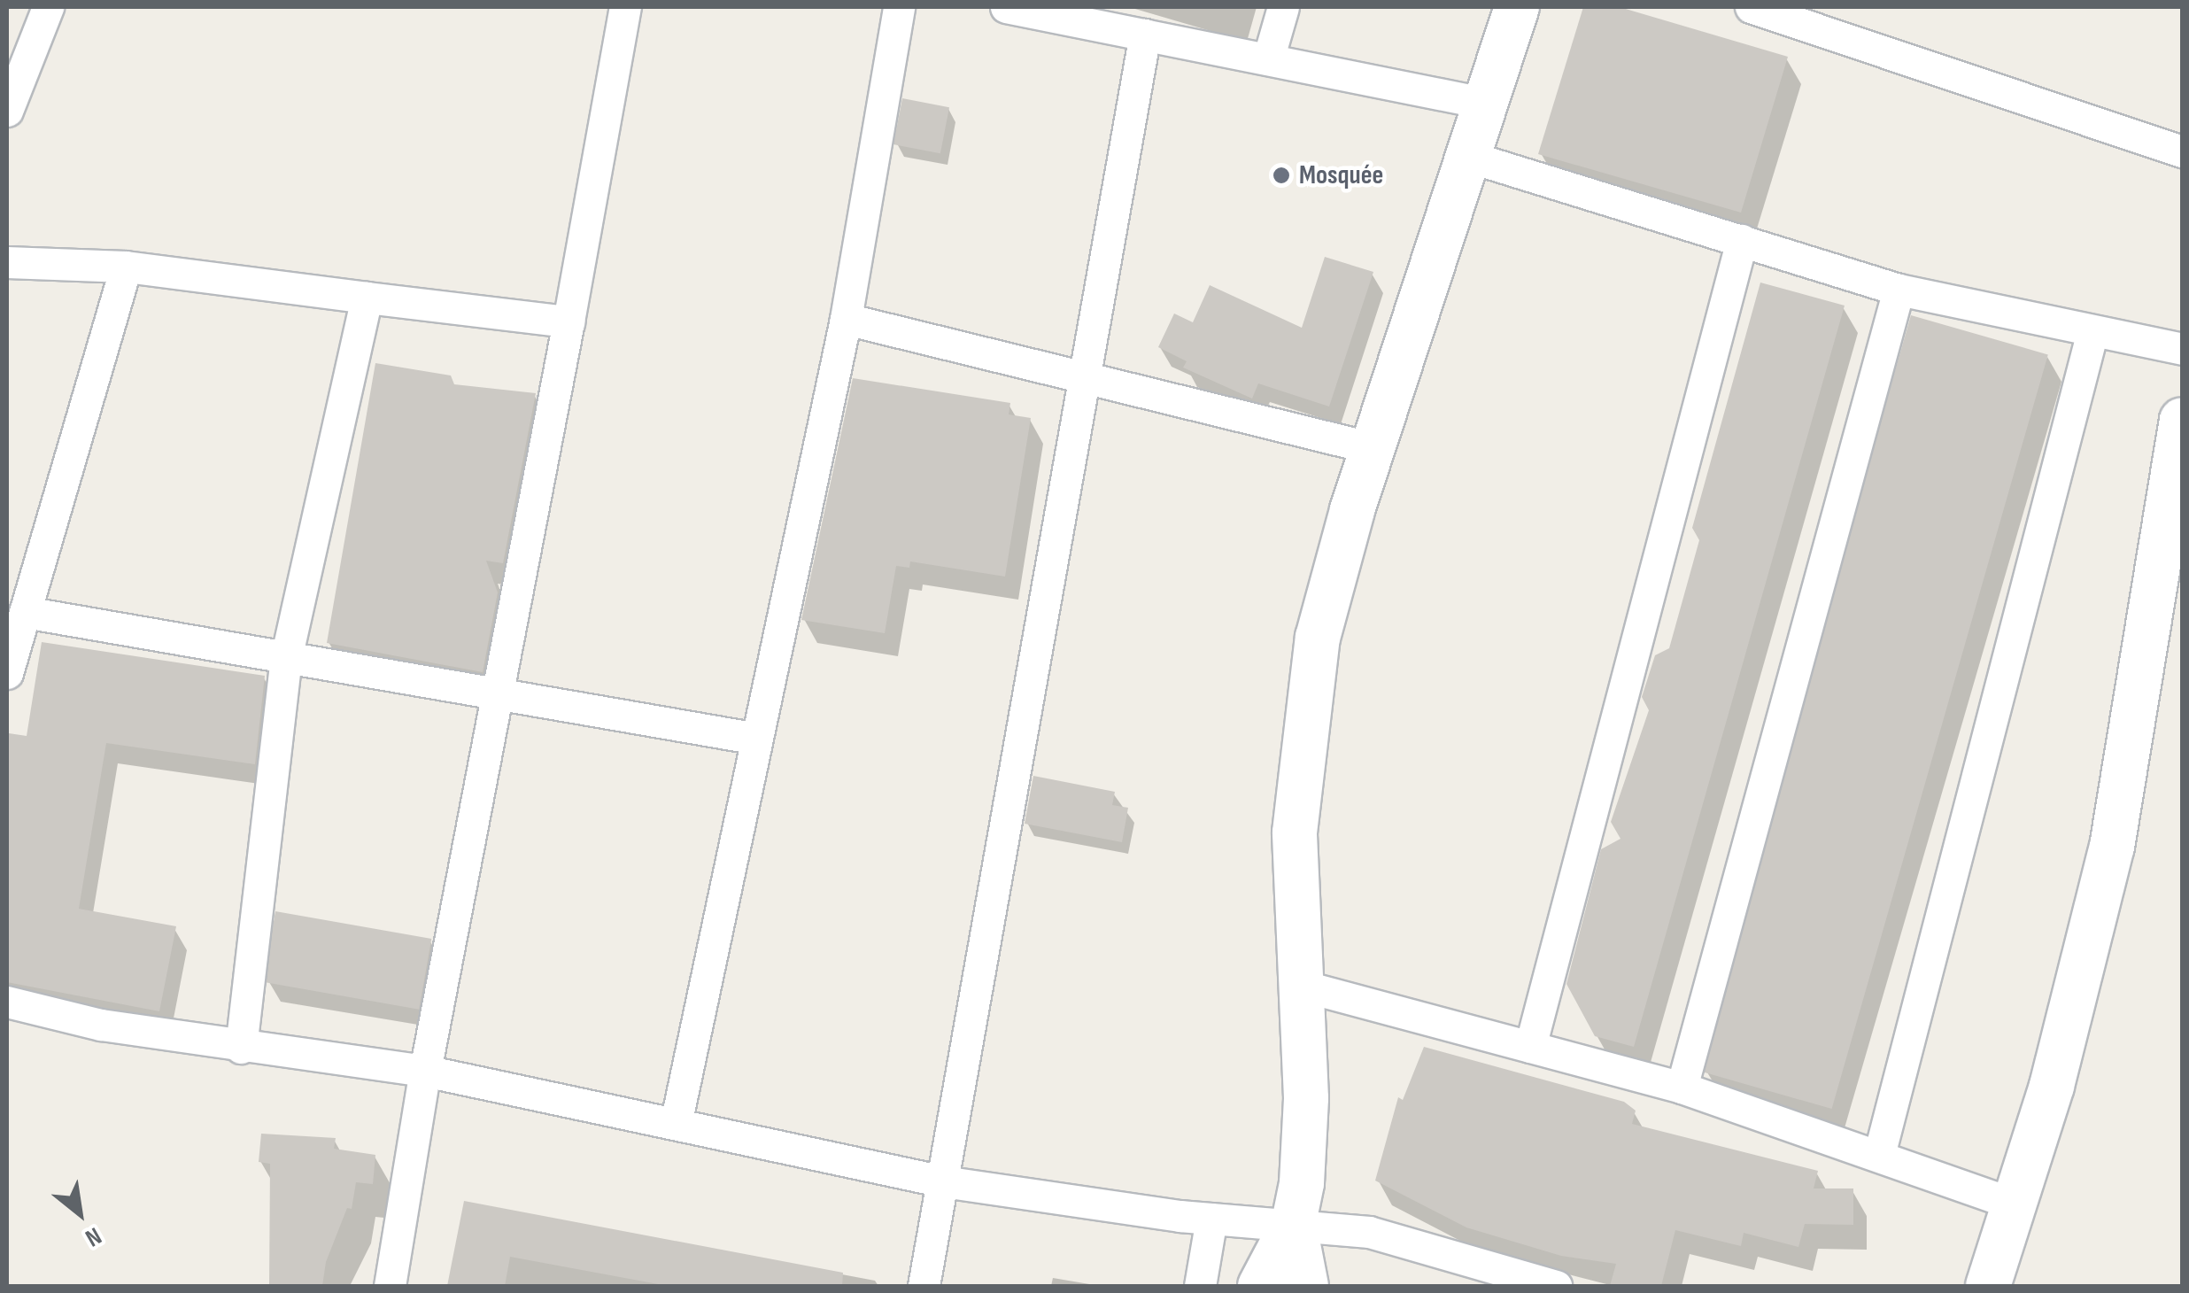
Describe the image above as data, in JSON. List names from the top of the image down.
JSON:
{
  "places": ["Mosquée"],
  "north": "bottom right"
}
